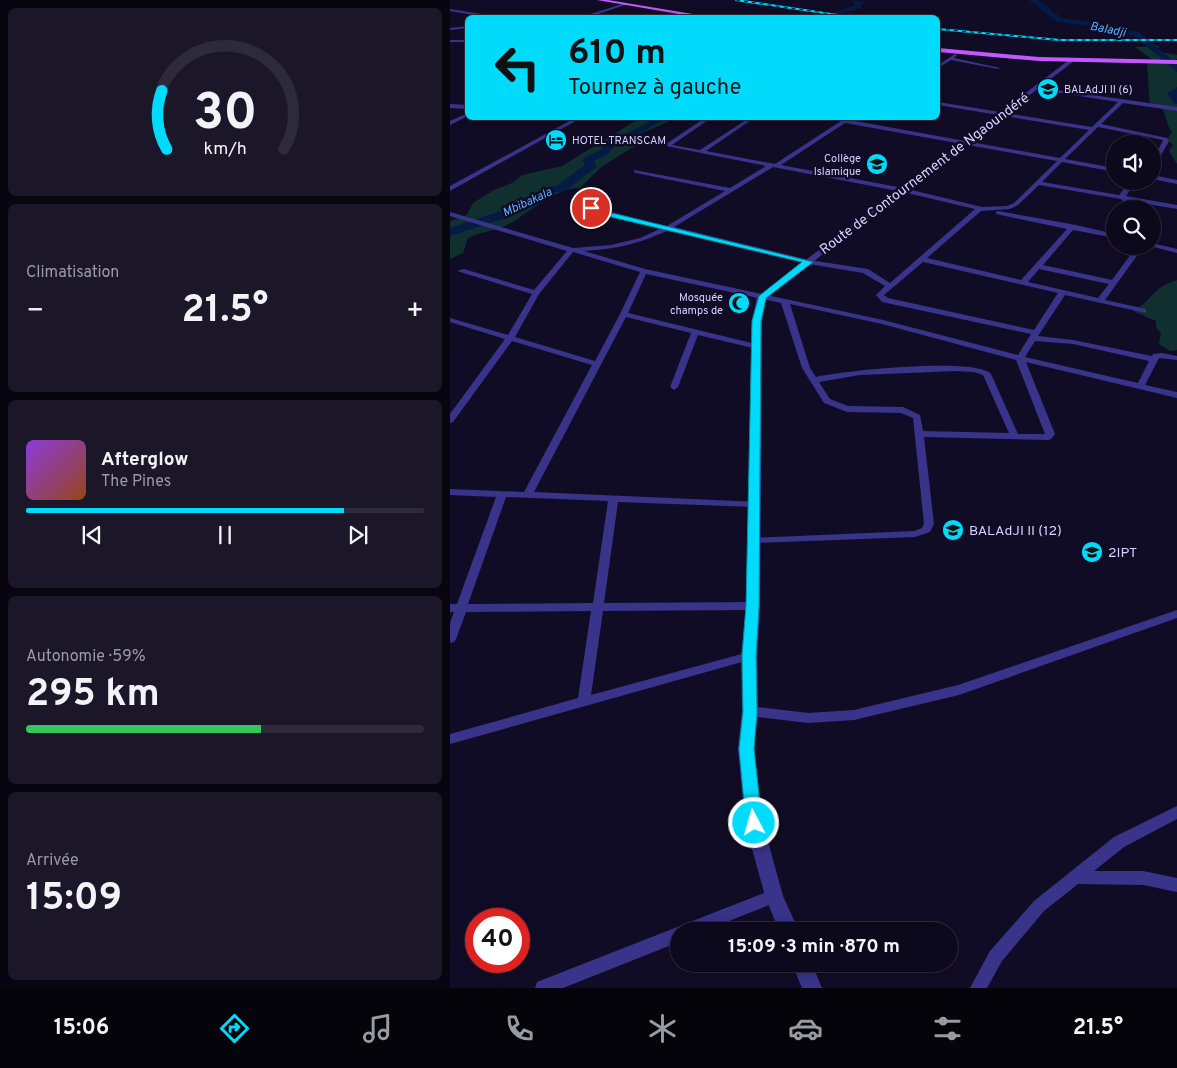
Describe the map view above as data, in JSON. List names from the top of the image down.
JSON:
{
  "streets": {
    "street": ["Route de Contournement de Ngaoundéré"]
  },
  "water": ["Baladji", "Mbibakala"],
  "places": {
    "school or university": [
      "BALAdJI II (6)",
      "Collège Islamique",
      "BALAdJI II (12)",
      "2IPT"
    ],
    "hotel": ["HOTEL TRANSCAM"],
    "mosque": ["Mosquée champs de"]
  },
  "page": {
    "turn": ["610 m", "Tournez à gauche"],
    "tile": [
      "Climatisation",
      ["Autonomie · 59%", "295 km"],
      ["Arrivée", "15:09"]
    ],
    "heat": ["−", "21.5°", "+"],
    "song": ["Afterglow", "The Pines"],
    "limit": "40",
    "trip": "15:09 · 3 min · 870 m",
    "tabs": ["15:06", "21.5°"],
    "gauge": ["30", "km/h"]
  }
}
